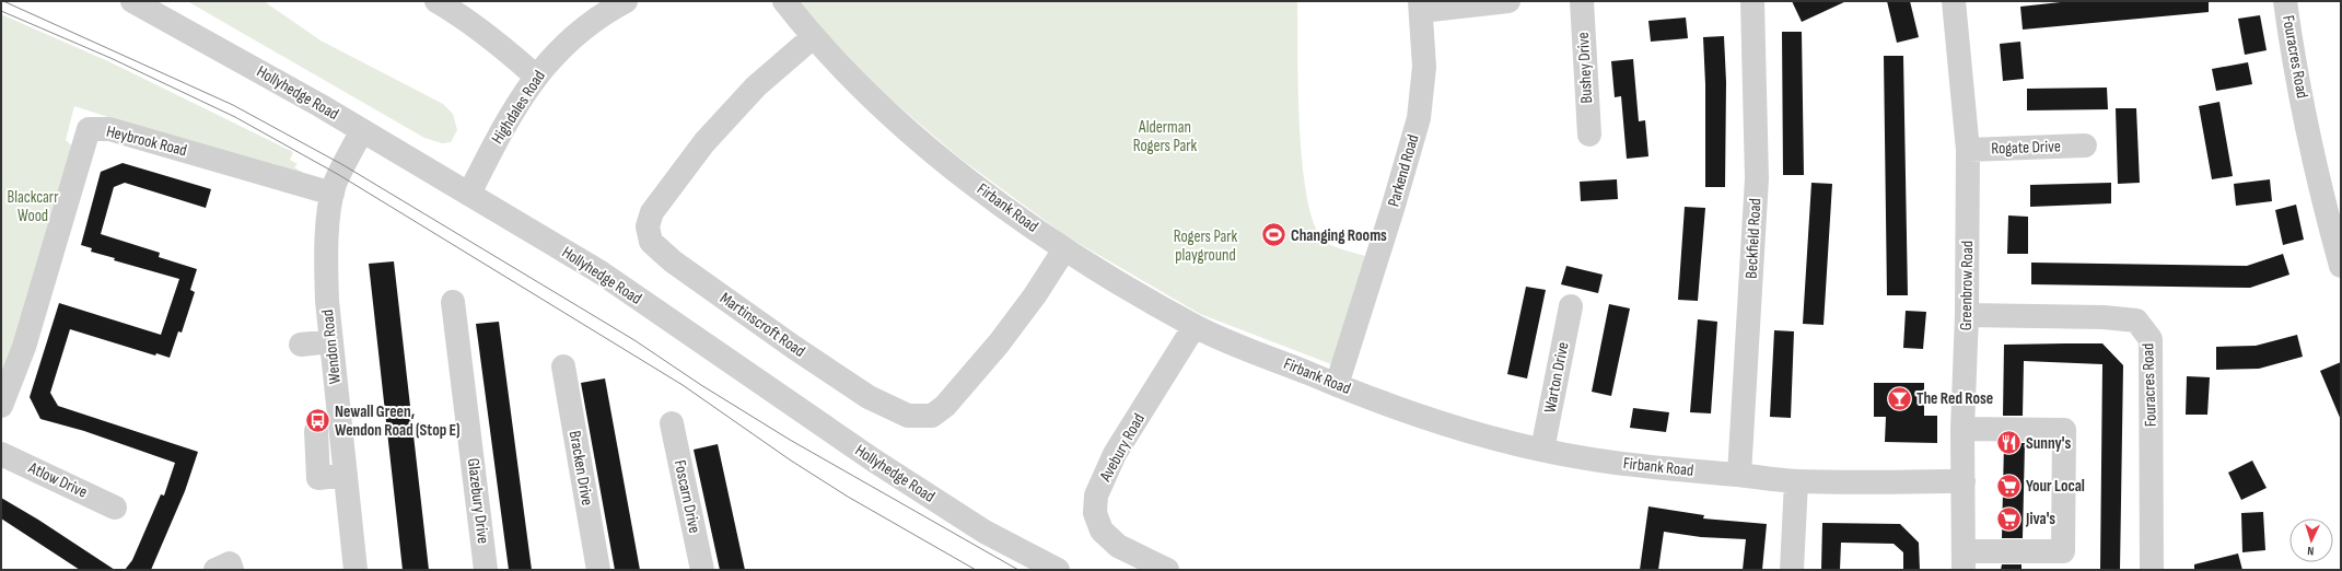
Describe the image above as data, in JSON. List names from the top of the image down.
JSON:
{
  "streets": {
    "street": [
      "Fouracres Road",
      "Bushey Drive",
      "Hollyhedge Road",
      "Highdales Road",
      "Heybrook Road",
      "Rogate Drive",
      "Parkend Road",
      "Firbank Road",
      "Beckfield Road",
      "Greenbrow Road",
      "Martinscroft Road",
      "Wendon Road",
      "Warton Drive",
      "Avebury Road",
      "Bracken Drive",
      "Atlow Drive",
      "Foscarn Drive",
      "Glazebury Drive"
    ]
  },
  "crossings": [
    ["Fouracres Road", "Greenbrow Road"],
    ["Hollyhedge Road", "Highdales Road"],
    ["Hollyhedge Road", "Wendon Road"],
    ["Heybrook Road", "Wendon Road"],
    ["Rogate Drive", "Greenbrow Road"],
    ["Parkend Road", "Firbank Road"],
    ["Firbank Road", "Beckfield Road"],
    ["Firbank Road", "Greenbrow Road"],
    ["Firbank Road", "Martinscroft Road"],
    ["Firbank Road", "Warton Drive"],
    ["Firbank Road", "Avebury Road"]
  ],
  "parks": ["Alderman Rogers Park", "Blackcarr Wood", "Rogers Park playground"],
  "places": {
    "sports": ["Changing Rooms"],
    "bar": ["The Red Rose"],
    "bus stop": ["Newall Green, Wendon Road (Stop E)"],
    "restaurant": ["Sunny's"],
    "supermarket": ["Your Local", "Jiva's"]
  },
  "north": "bottom"
}
